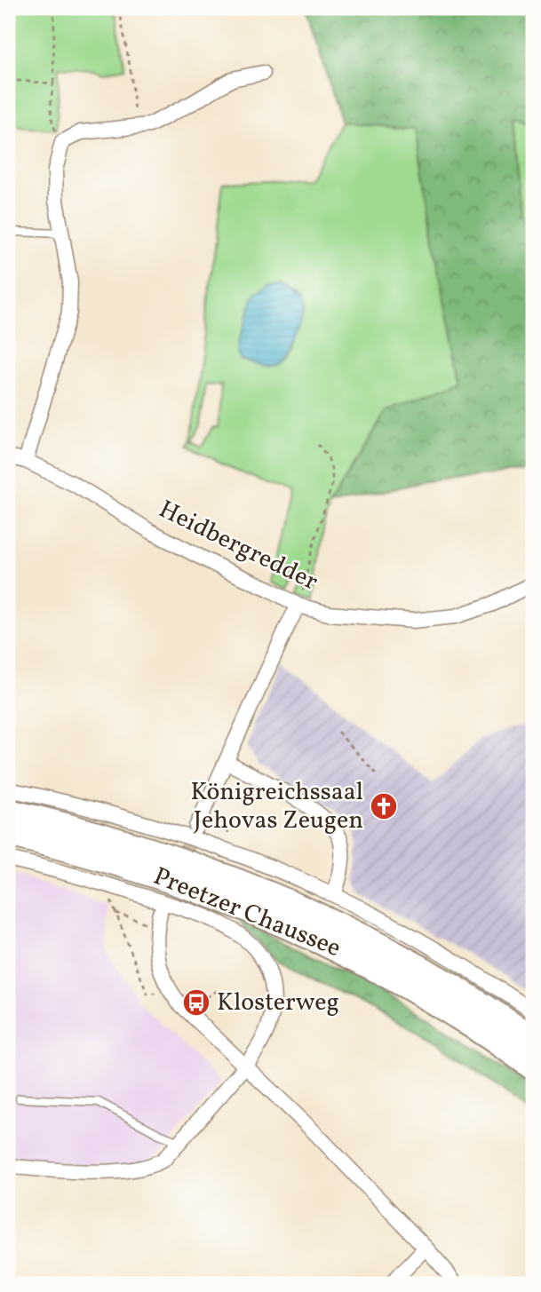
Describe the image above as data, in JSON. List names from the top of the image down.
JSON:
{
  "streets": {
    "highway": ["Preetzer Chaussee"],
    "street": ["Heidbergredder"]
  },
  "places": {
    "church": ["Königreichssaal Jehovas Zeugen"],
    "bus stop": ["Klosterweg"]
  }
}
